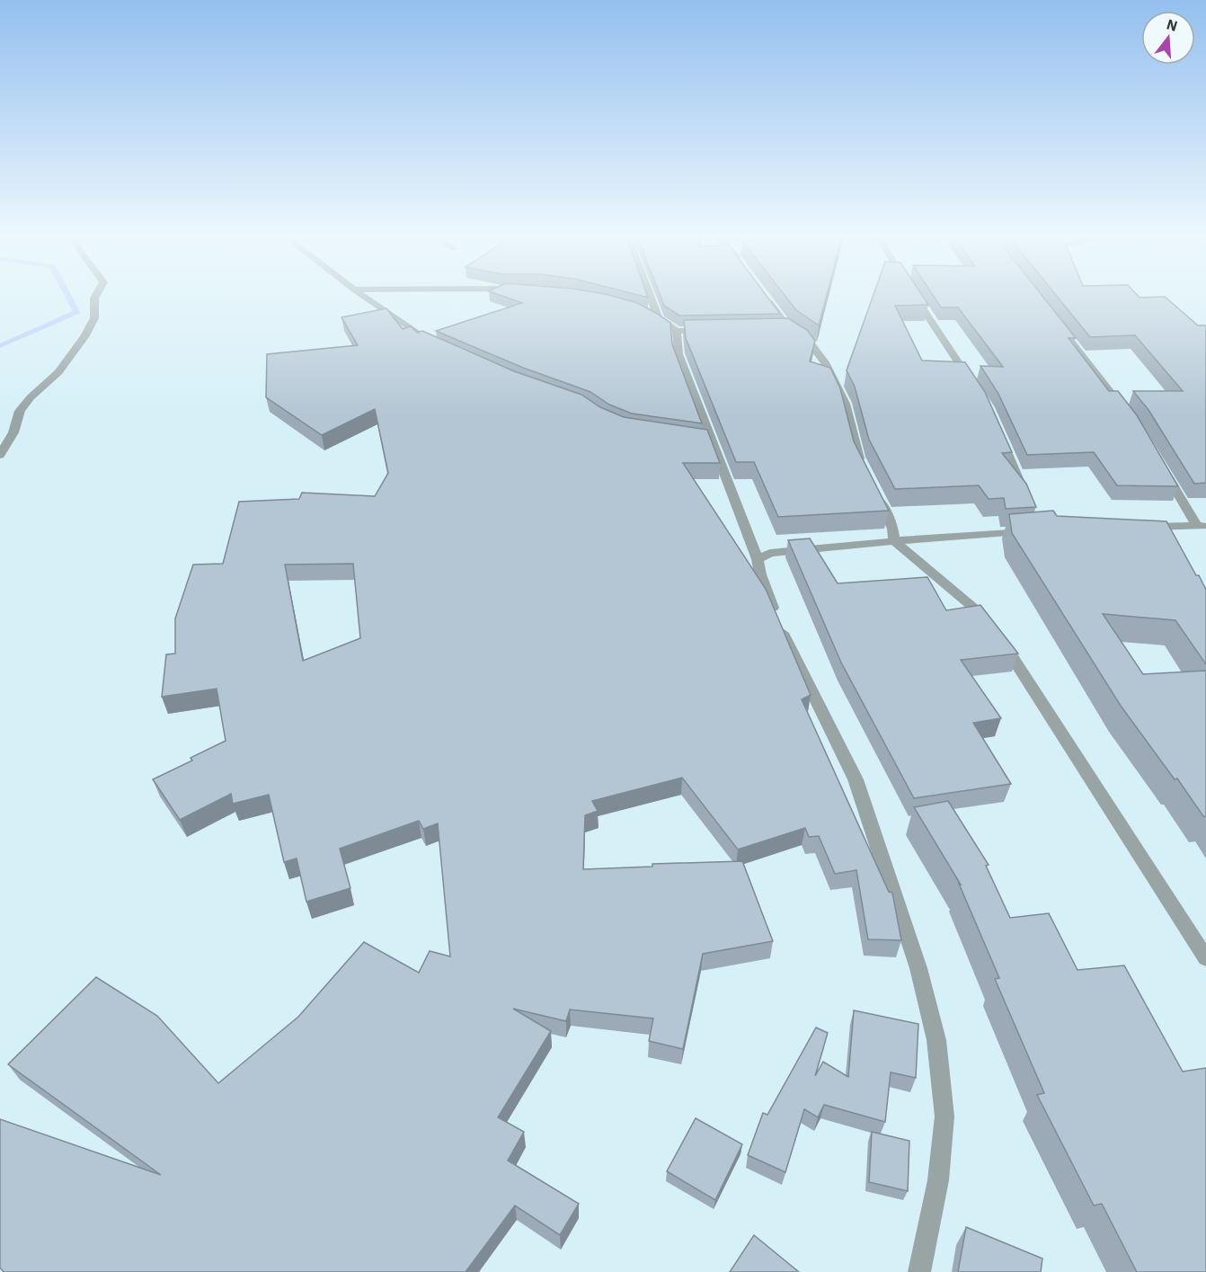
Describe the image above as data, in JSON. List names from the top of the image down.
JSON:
{
  "north": "top"
}
